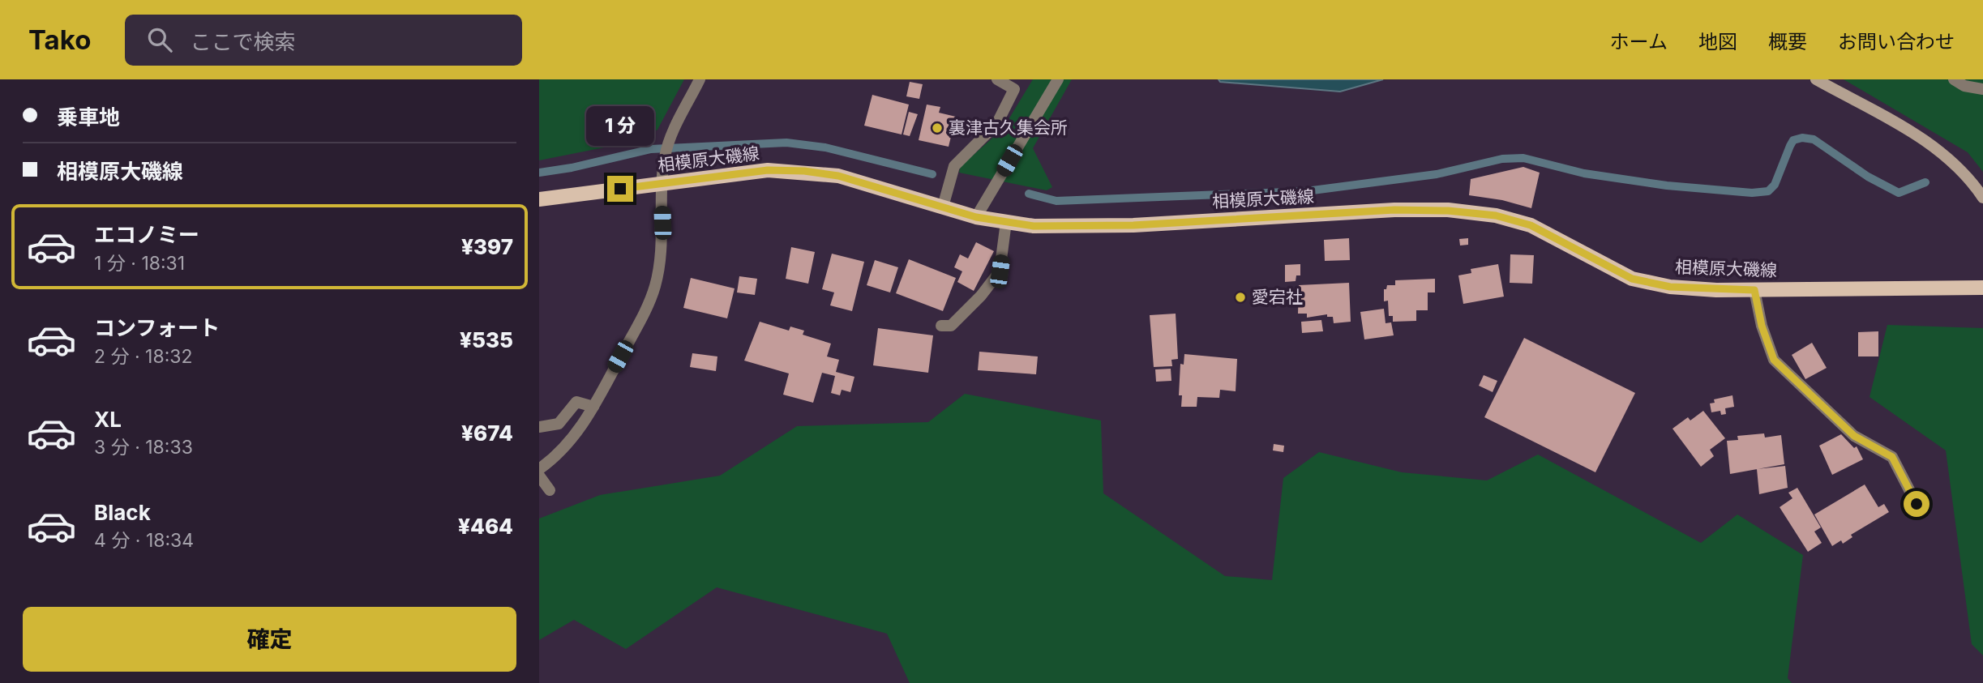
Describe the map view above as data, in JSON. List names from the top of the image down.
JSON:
{
  "streets": {
    "main road": ["相模原大磯線"]
  },
  "places": ["裏津古久集会所", "愛宕社"],
  "page": {
    "header": "Tako",
    "search": "ここで検索",
    "nav": [
      "ホーム",
      "地図",
      "概要",
      "お問い合わせ"
    ],
    "banner": ["乗車地", "相模原大磯線"],
    "bubble": "1 分",
    "list": [
      {
        "name": "エコノミー",
        "note": "1 分 · 18:31",
        "value": "¥397"
      },
      {
        "name": "コンフォート",
        "note": "2 分 · 18:32",
        "value": "¥535"
      },
      {
        "name": "XL",
        "note": "3 分 · 18:33",
        "value": "¥674"
      },
      {
        "name": "Black",
        "note": "4 分 · 18:34",
        "value": "¥464"
      }
    ],
    "buttons": "確定"
  }
}
